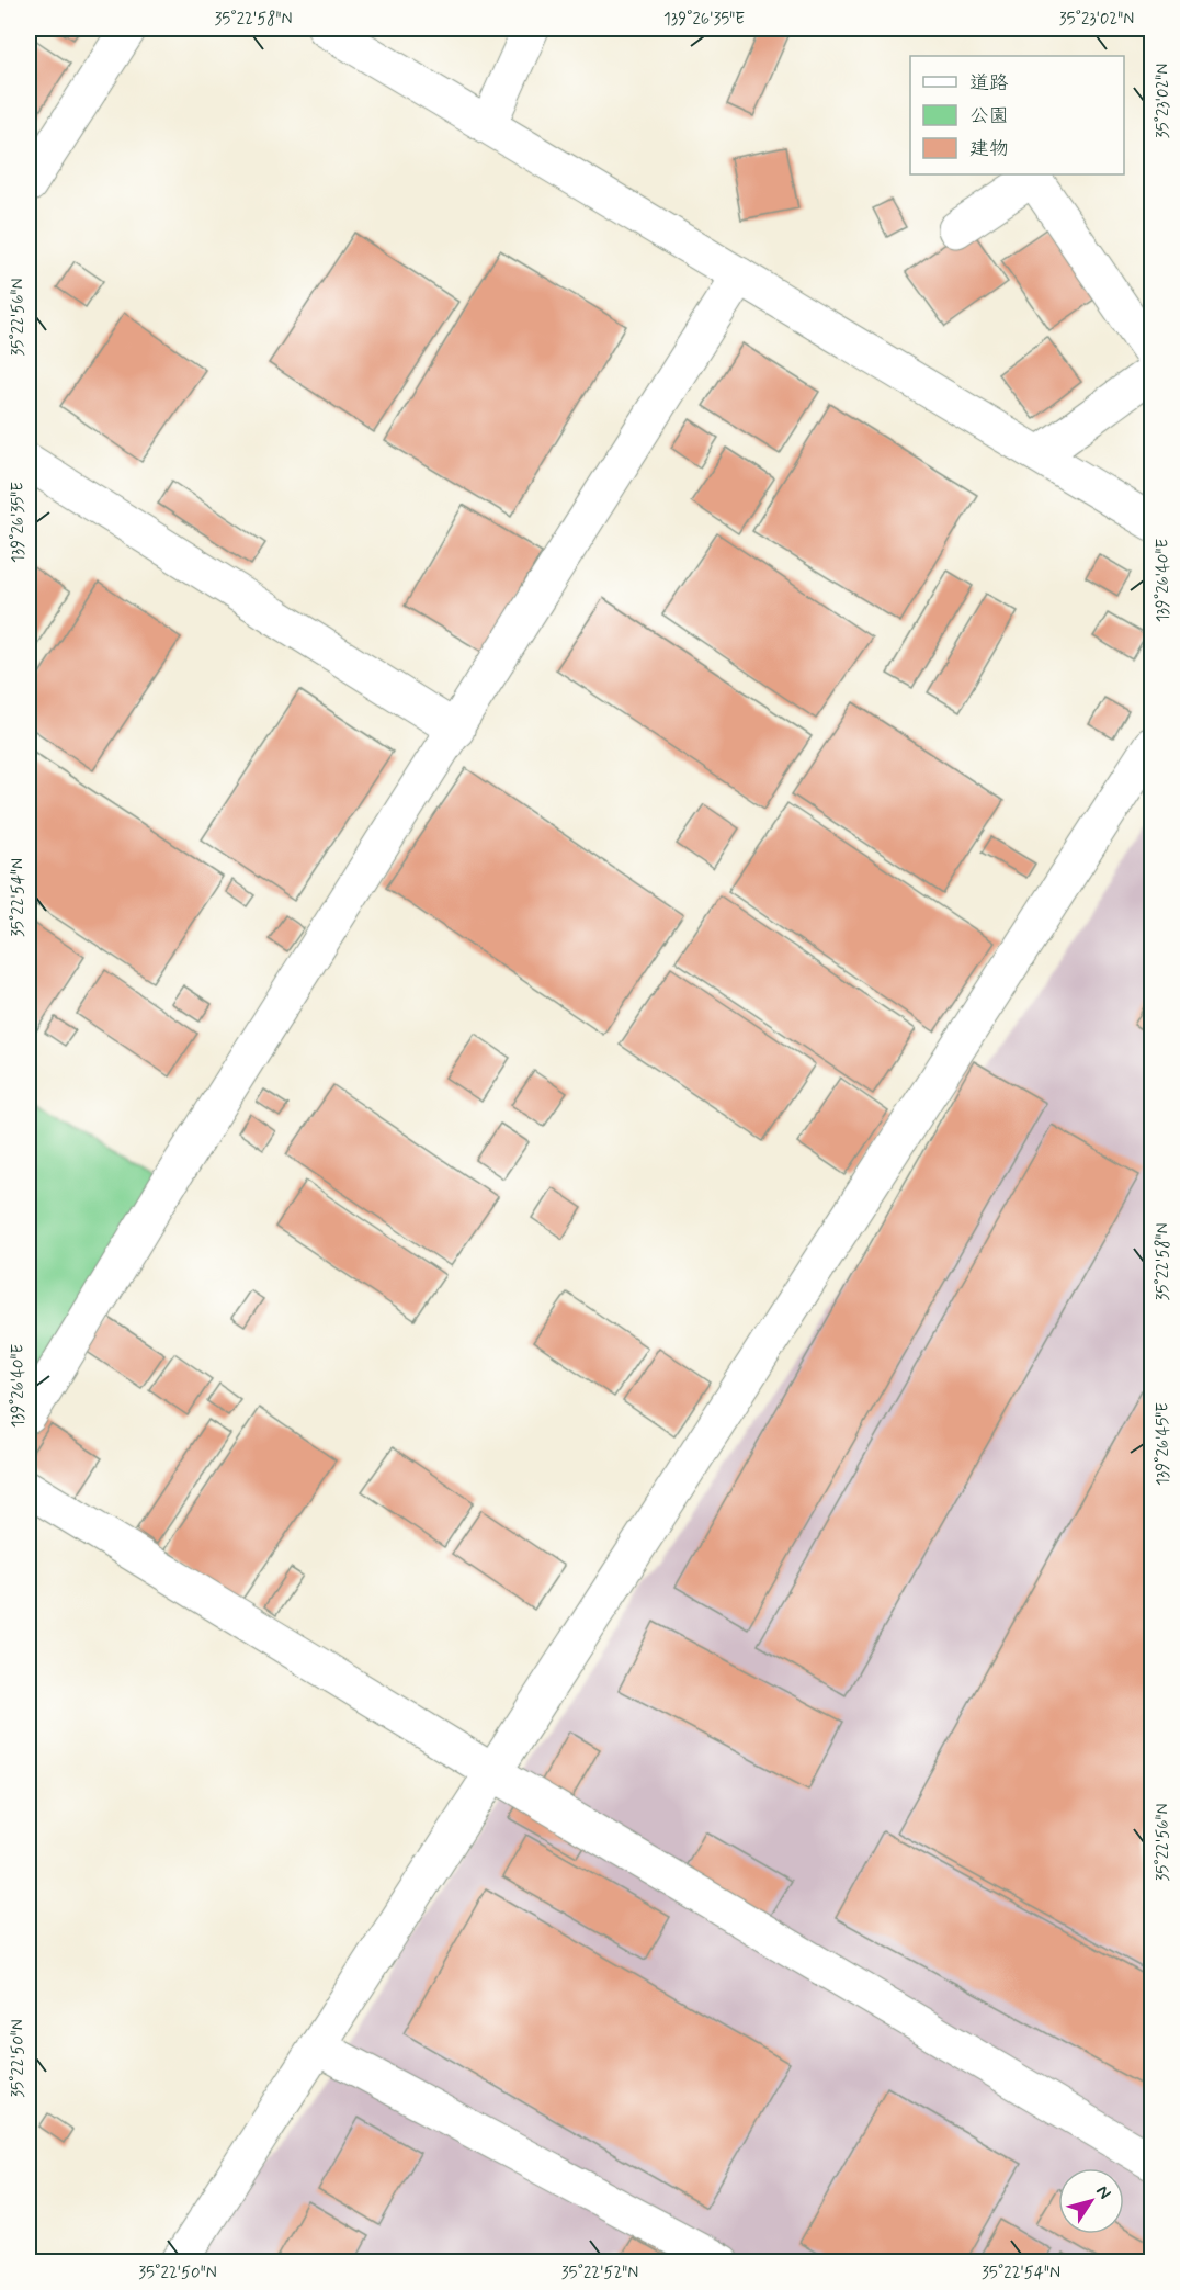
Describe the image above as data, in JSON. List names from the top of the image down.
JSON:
{
  "legend": ["道路", "公園", "建物"],
  "north": "top right",
  "coordinates": [
    "35°22'58\"N",
    "139°26'35\"E",
    "35°23'02\"N",
    "35°22'56\"N",
    "139°26'40\"E",
    "35°22'54\"N",
    "139°26'45\"E",
    "35°22'50\"N",
    "35°22'52\"N"
  ]
}
